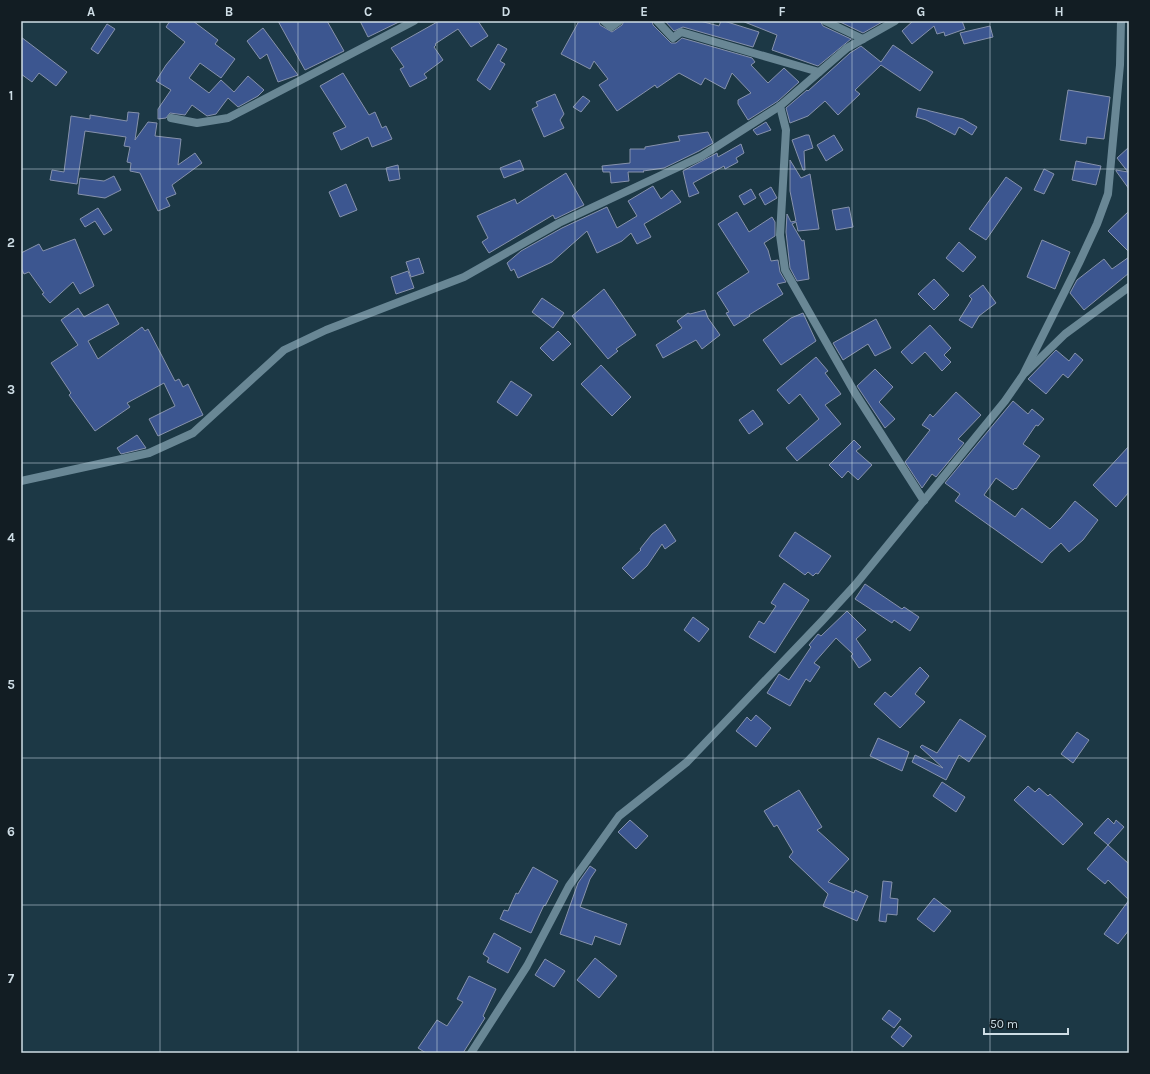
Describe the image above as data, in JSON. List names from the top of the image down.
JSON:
{
  "scale_bar": "50 m",
  "grid": {
    "columns": [
      "A",
      "B",
      "C",
      "D",
      "E",
      "F",
      "G",
      "H"
    ],
    "rows": [
      "1",
      "2",
      "3",
      "4",
      "5",
      "6",
      "7"
    ]
  }
}
